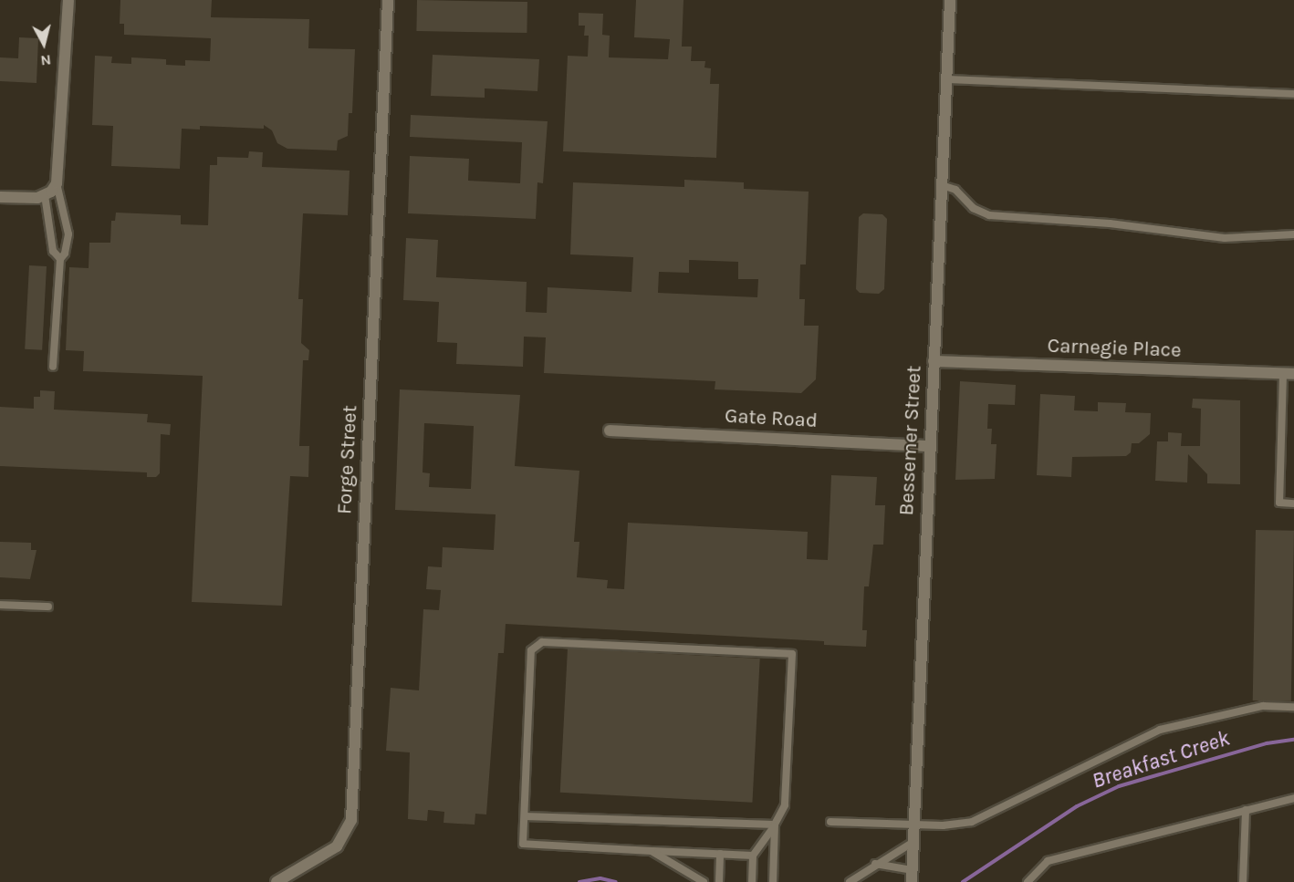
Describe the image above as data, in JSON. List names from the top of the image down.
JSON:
{
  "streets": {
    "street": [
      "Carnegie Place",
      "Gate Road",
      "Bessemer Street",
      "Forge Street"
    ]
  },
  "crossings": [
    ["Carnegie Place", "Bessemer Street"],
    ["Gate Road", "Bessemer Street"]
  ],
  "water": ["Breakfast Creek"],
  "north": "bottom"
}
